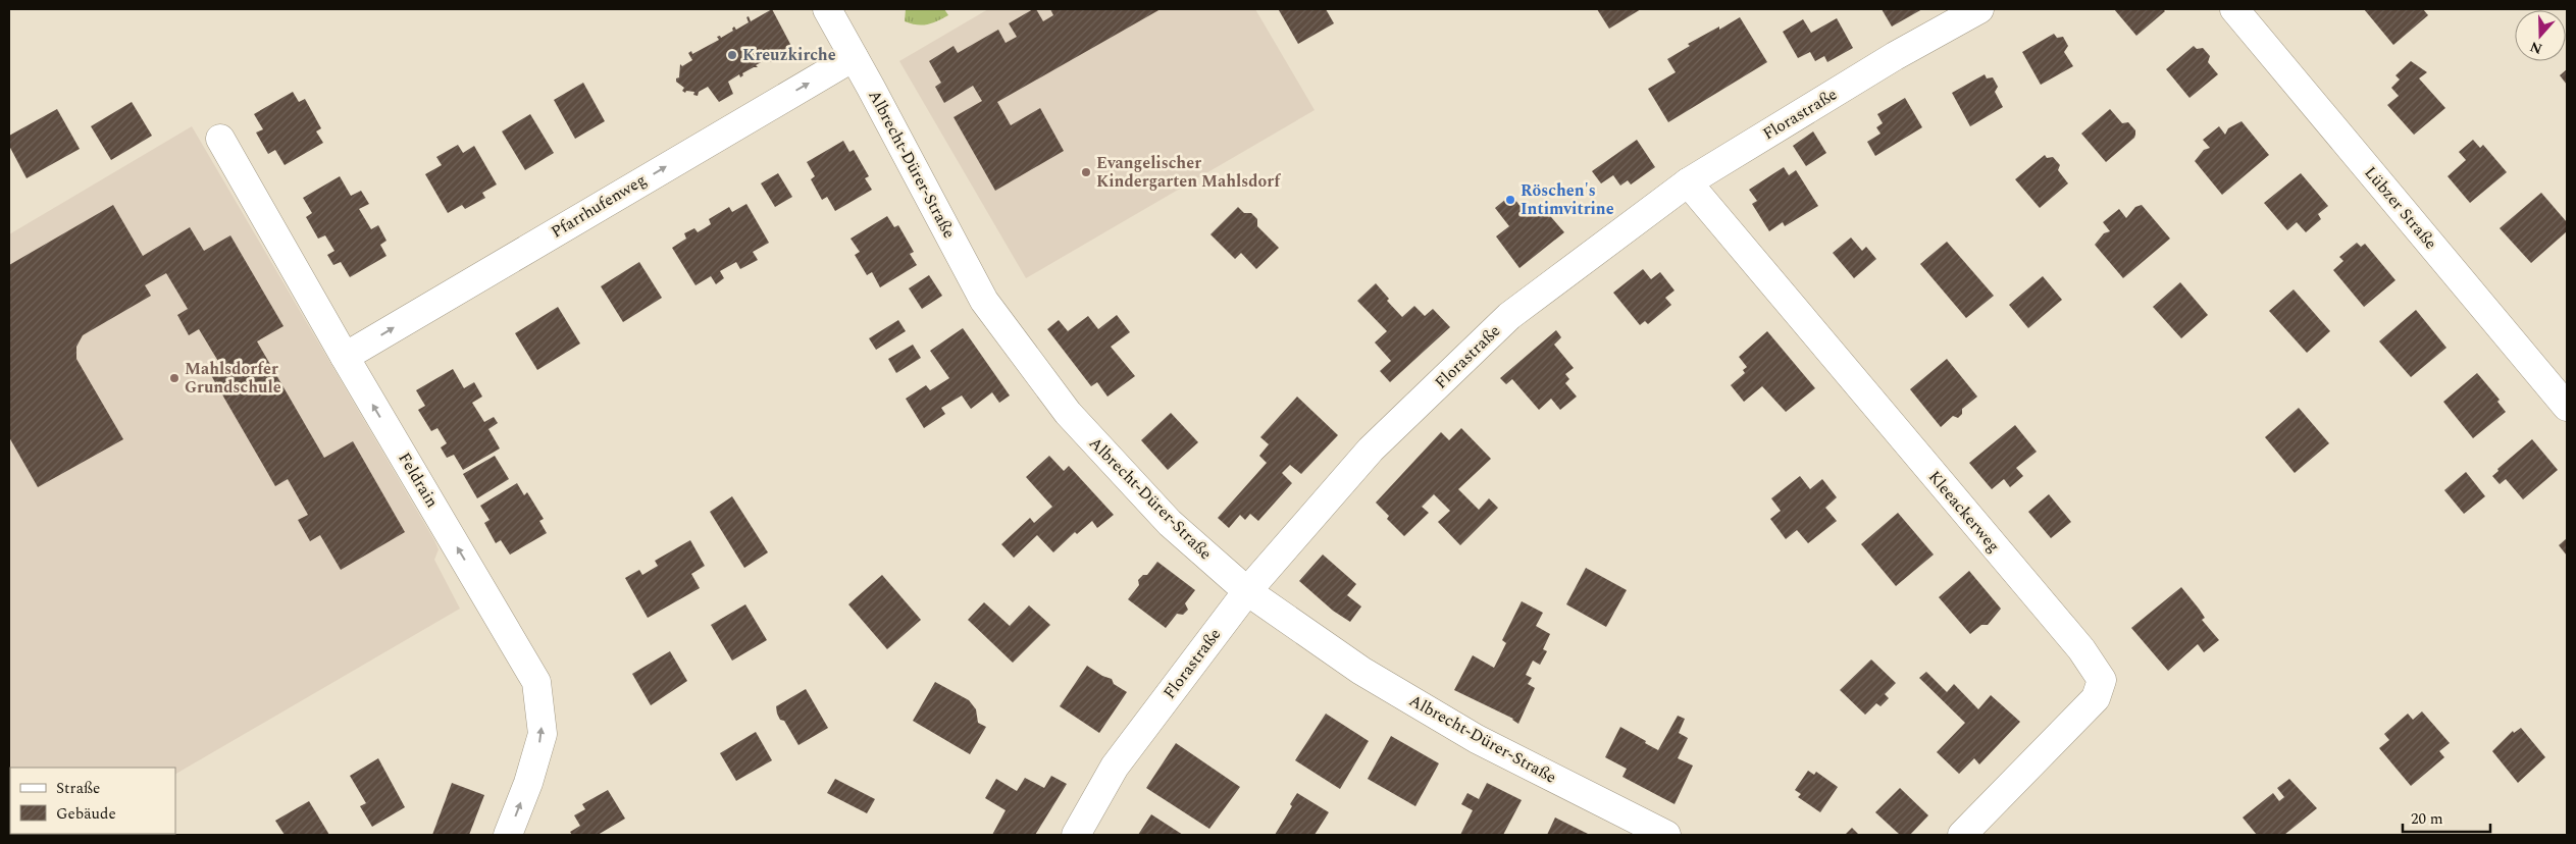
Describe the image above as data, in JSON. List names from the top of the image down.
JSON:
{
  "streets": {
    "street": [
      "Florastraße",
      "Albrecht-Dürer-Straße",
      "Pfarrhufenweg",
      "Lübzer Straße",
      "Feldrain",
      "Kleeackerweg"
    ]
  },
  "crossings": [
    ["Florastraße", "Albrecht-Dürer-Straße"],
    ["Florastraße", "Kleeackerweg"],
    ["Albrecht-Dürer-Straße", "Pfarrhufenweg"],
    ["Pfarrhufenweg", "Feldrain"]
  ],
  "one_way": ["Pfarrhufenweg", "Feldrain"],
  "places": [
    "Kreuzkirche",
    "Evangelischer Kindergarten Mahlsdorf",
    "Röschen's Intimvitrine",
    "Mahlsdorfer Grundschule"
  ],
  "legend": ["Straße", "Gebäude"],
  "scale_bar": "20 m",
  "north": "bottom"
}
